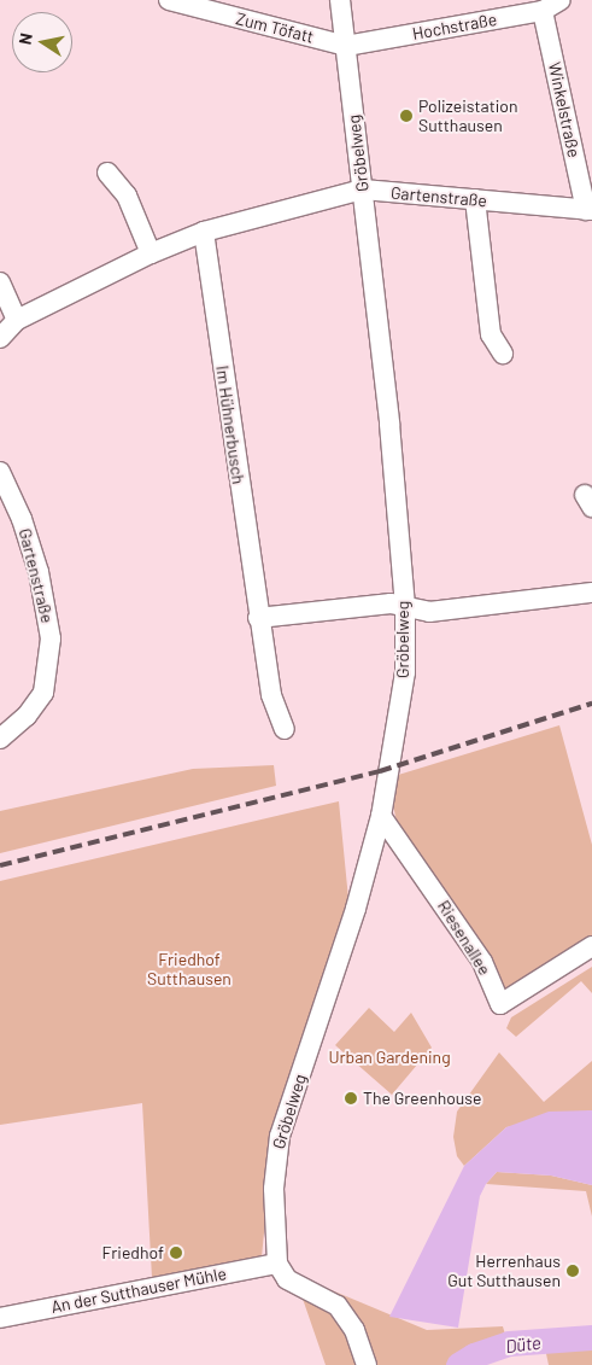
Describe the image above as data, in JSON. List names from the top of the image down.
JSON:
{
  "streets": {
    "street": [
      "Hochstraße",
      "Zum Töfatt",
      "Winkelstraße",
      "Gröbelweg",
      "Gartenstraße",
      "Im Hühnerbusch",
      "Riesenallee",
      "An der Sutthauser Mühle"
    ]
  },
  "crossings": [
    ["Hochstraße", "Zum Töfatt"],
    ["Hochstraße", "Winkelstraße"],
    ["Hochstraße", "Gröbelweg"],
    ["Zum Töfatt", "Gröbelweg"],
    ["Winkelstraße", "Gartenstraße"],
    ["Gröbelweg", "Gartenstraße"],
    ["Gröbelweg", "Riesenallee"],
    ["Gröbelweg", "An der Sutthauser Mühle"],
    ["Gartenstraße", "Im Hühnerbusch"]
  ],
  "water": ["Düte"],
  "parks": ["Friedhof Sutthausen", "Urban Gardening"],
  "places": [
    "Polizeistation Sutthausen",
    "The Greenhouse",
    "Friedhof",
    "Herrenhaus Gut Sutthausen"
  ],
  "north": "left"
}
